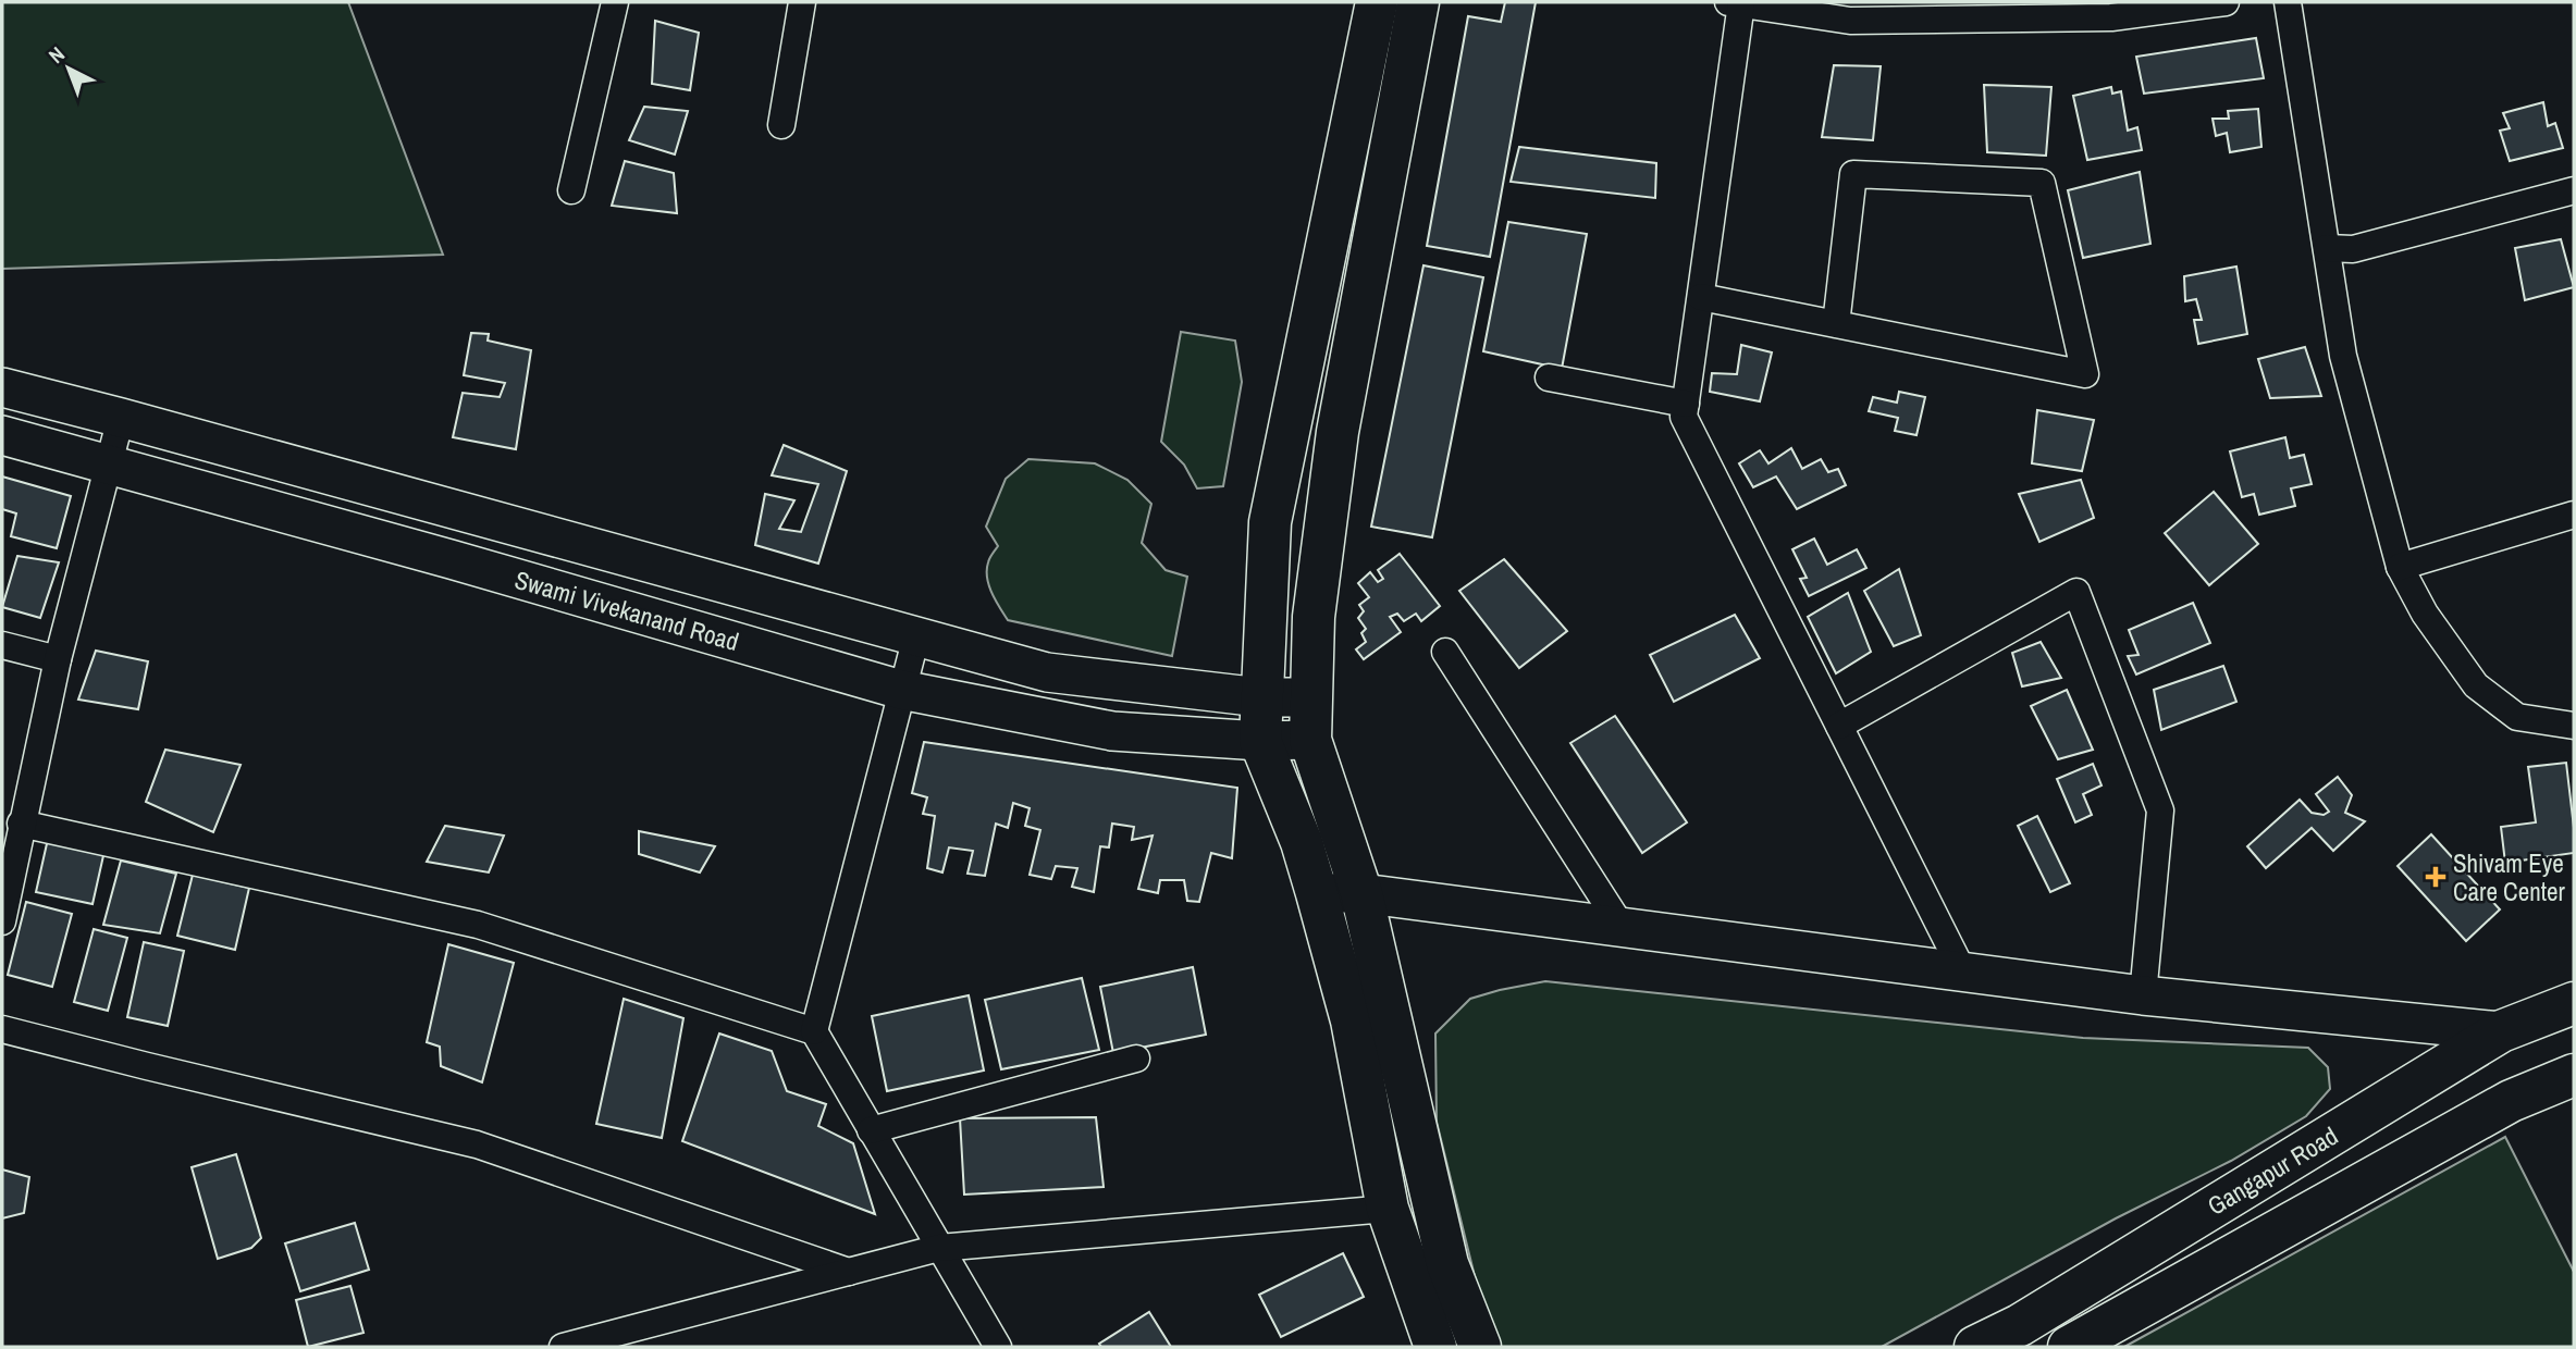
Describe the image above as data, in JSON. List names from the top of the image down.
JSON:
{
  "streets": {
    "main road": ["Swami Vivekanand Road", "Gangapur Road"]
  },
  "places": {
    "health": ["Shivam Eye Care Center"]
  },
  "north": "top left"
}
